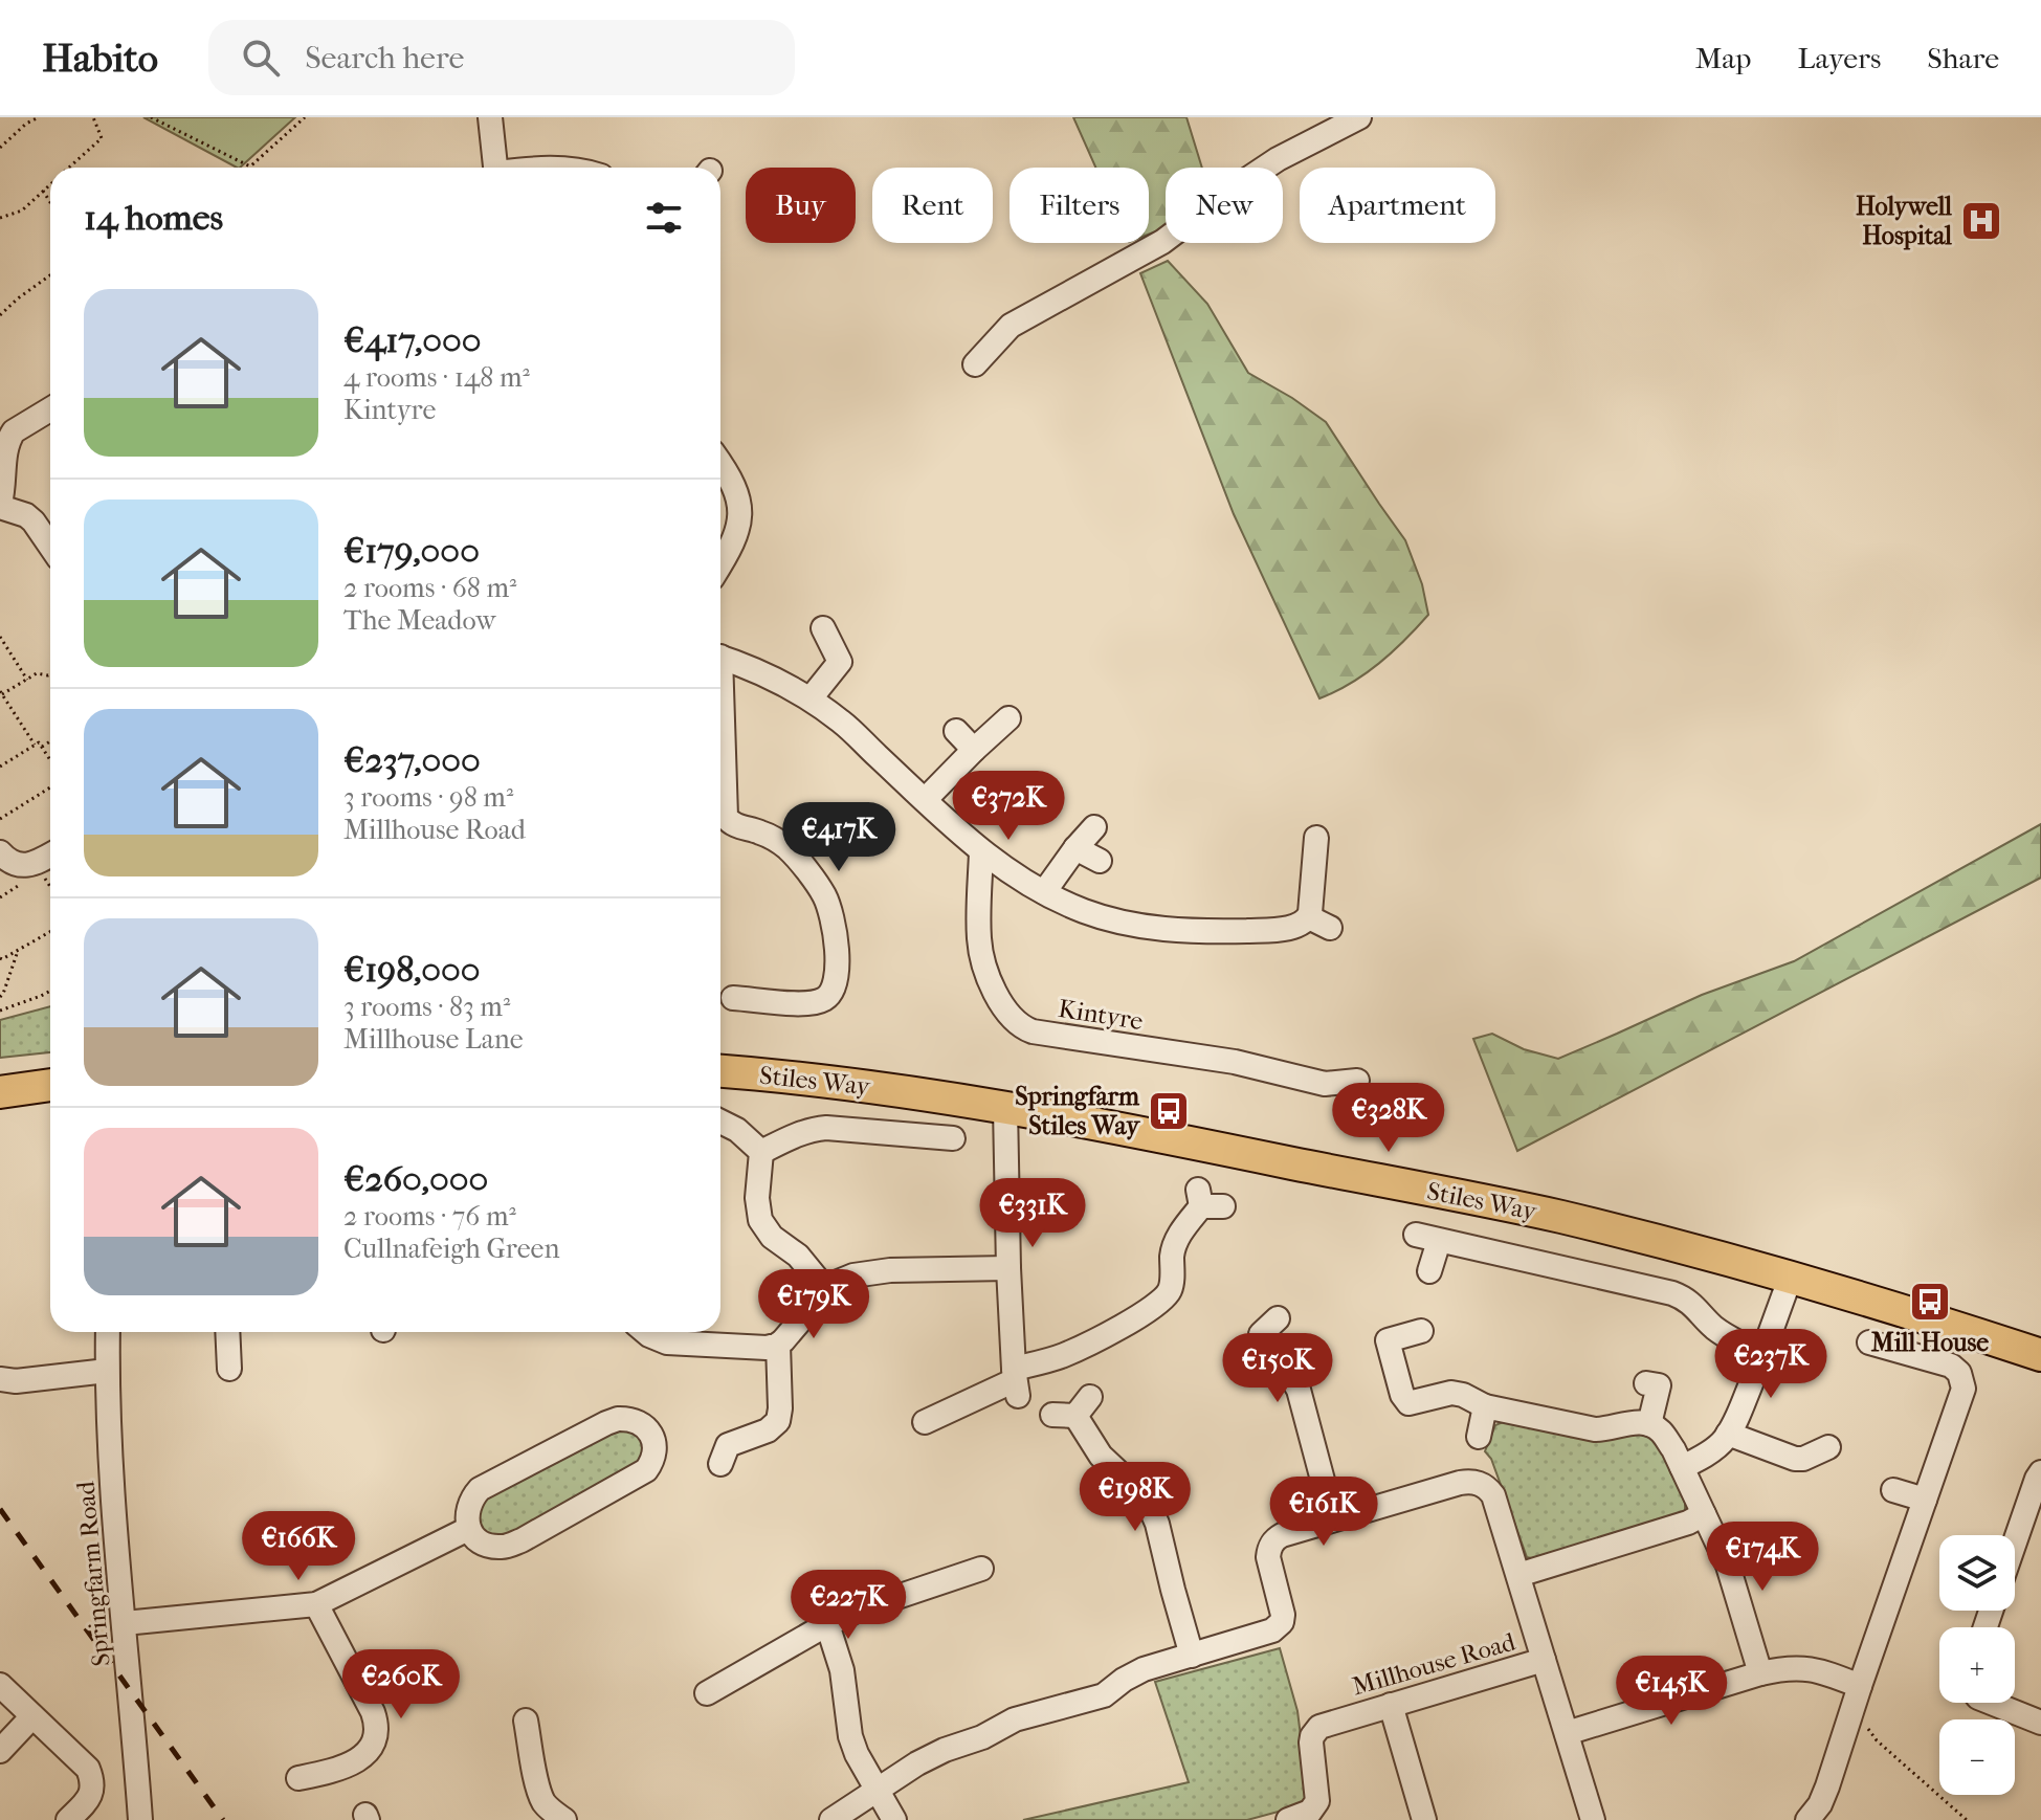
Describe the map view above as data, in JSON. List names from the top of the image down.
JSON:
{
  "streets": {
    "main road": ["Stiles Way"],
    "street": ["Kintyre", "Springfarm Road", "Millhouse Road"]
  },
  "places": {
    "hospital": ["Holywell Hospital"],
    "bus stop": ["Springfarm Stiles Way", "Mill House"]
  },
  "page": {
    "header": "Habito",
    "search": "Search here",
    "nav": ["Map", "Layers", "Share"],
    "chip": [
      "Buy",
      "Rent",
      "Filters",
      "New",
      "Apartment"
    ],
    "heading": "14 homes",
    "list": [
      {
        "name": "€417,000",
        "note": "4 rooms · 148 m² · Kintyre"
      },
      {
        "name": "€179,000",
        "note": "2 rooms · 68 m² · The Meadow"
      },
      {
        "name": "€237,000",
        "note": "3 rooms · 98 m² · Millhouse Road"
      },
      {
        "name": "€198,000",
        "note": "3 rooms · 83 m² · Millhouse Lane"
      },
      {
        "name": "€260,000",
        "note": "2 rooms · 76 m² · Cullnafeigh Green"
      }
    ],
    "price": [
      "€372K",
      "€417K",
      "€328K",
      "€331K",
      "€179K",
      "€237K",
      "€150K",
      "€198K",
      "€161K",
      "€166K",
      "€174K",
      "€227K",
      "€260K",
      "€145K"
    ],
    "map_buttons": ["+", "−"]
  }
}
